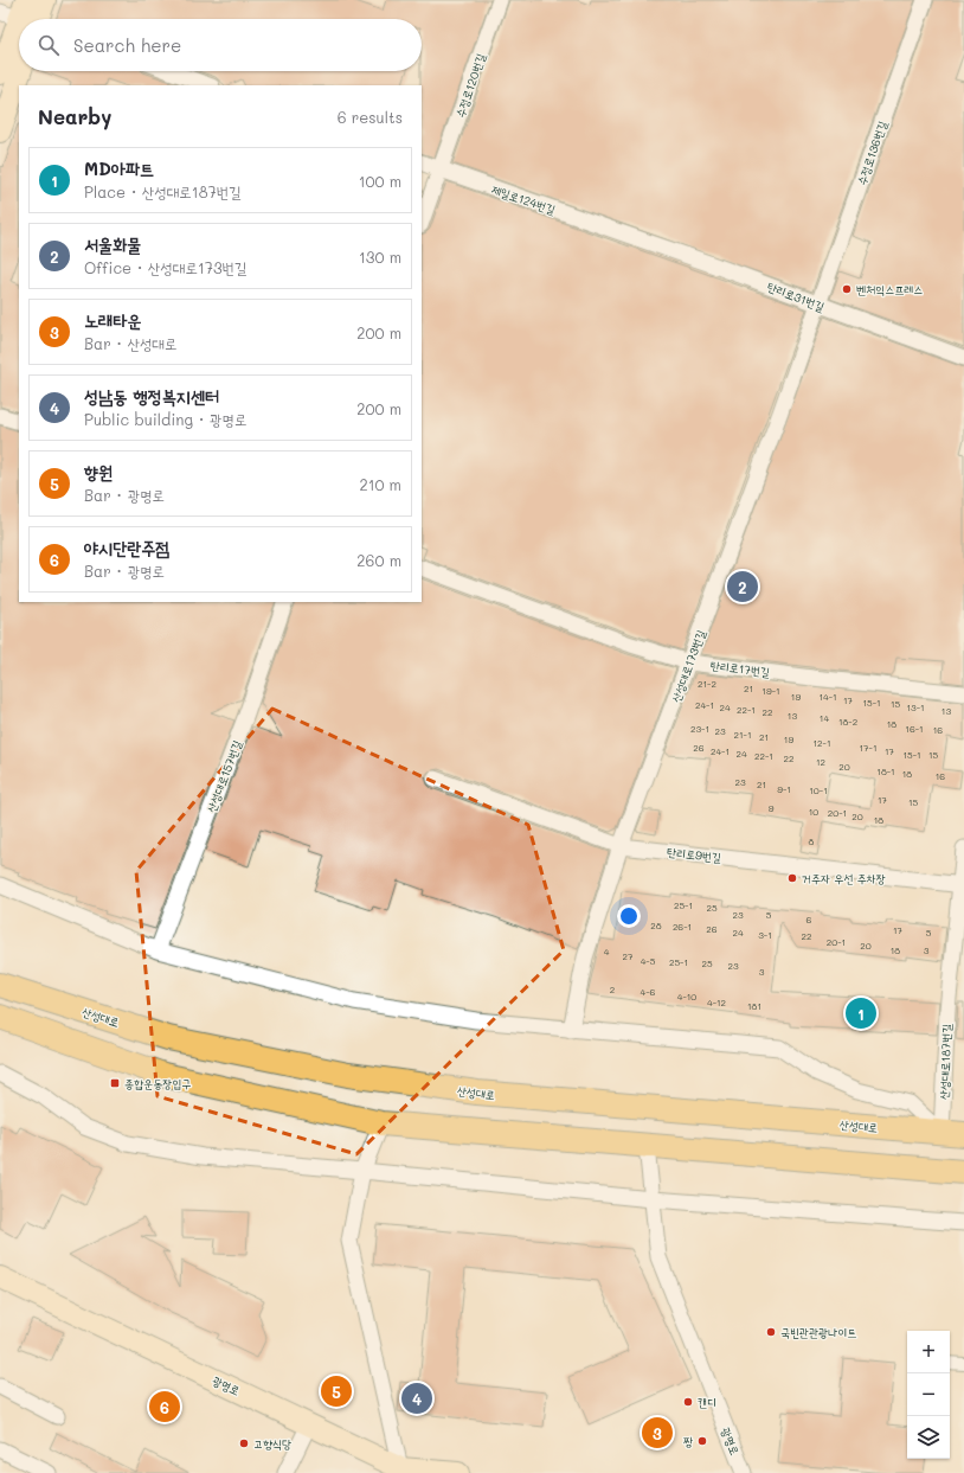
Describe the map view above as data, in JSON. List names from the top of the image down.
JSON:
{
  "streets": {
    "main road": ["산성대로", "광명로"],
    "street": [
      "수정로120번길",
      "수정로136번길",
      "제일로124번길",
      "탄리로31번길",
      "산성대로173번길",
      "탄리로17번길",
      "산성대로157번길",
      "탄리로9번길",
      "산성대로187번길"
    ]
  },
  "crossings": [
    ["수정로120번길", "제일로124번길"],
    ["수정로136번길", "탄리로31번길"],
    ["수정로136번길", "산성대로173번길"],
    ["제일로124번길", "탄리로31번길"],
    ["탄리로31번길", "산성대로173번길"],
    ["산성대로173번길", "탄리로17번길"],
    ["산성대로173번길", "탄리로9번길"],
    ["탄리로9번길", "산성대로187번길"],
    ["산성대로", "산성대로187번길"]
  ],
  "places": {
    "other": [
      "벤처익스프레스",
      "거주자 우선 주차장",
      "국빈관관광나이트",
      "캔디",
      "짱",
      "고향식당"
    ],
    "transit": ["종합운동장입구"]
  },
  "house_numbers": [
    "21-2",
    "21",
    "19-1",
    "19",
    "14-1",
    "17",
    "15-1",
    "15",
    "24-1",
    "24",
    "13-1",
    "22-1",
    "13",
    "22",
    "13",
    "14",
    "18-2",
    "18",
    "23-1",
    "16-1",
    "16",
    "23",
    "21-1",
    "21",
    "19",
    "12-1",
    "26",
    "17-1",
    "24-1",
    "17",
    "24",
    "15-1",
    "15",
    "22-1",
    "22",
    "12",
    "20",
    "18-1",
    "18",
    "16",
    "23",
    "21",
    "9-1",
    "10-1",
    "17",
    "15",
    "9",
    "10",
    "20-1",
    "20",
    "18",
    "8",
    "25-1",
    "25",
    "23",
    "5",
    "6",
    "28",
    "26-1",
    "26",
    "17",
    "24",
    "5",
    "3-1",
    "22",
    "20-1",
    "20",
    "18",
    "3",
    "4",
    "27",
    "4-5",
    "25-1",
    "25",
    "23",
    "3",
    "2",
    "4-6",
    "4-10",
    "4-12",
    "181"
  ],
  "page": {
    "search": "Search here",
    "heading": ["Nearby", "6 results"],
    "list": [
      {
        "mark": "1",
        "name": "MD아파트",
        "note": "Place · 산성대로187번길",
        "value": "100 m"
      },
      {
        "mark": "2",
        "name": "서울화물",
        "note": "Office · 산성대로173번길",
        "value": "130 m"
      },
      {
        "mark": "3",
        "name": "노래타운",
        "note": "Bar · 산성대로",
        "value": "200 m"
      },
      {
        "mark": "4",
        "name": "성남동 행정복지센터",
        "note": "Public building · 광명로",
        "value": "200 m"
      },
      {
        "mark": "5",
        "name": "향원",
        "note": "Bar · 광명로",
        "value": "210 m"
      },
      {
        "mark": "6",
        "name": "야시단란주점",
        "note": "Bar · 광명로",
        "value": "260 m"
      }
    ],
    "pins": [
      "2",
      "1",
      "5",
      "4",
      "6",
      "3"
    ],
    "map_buttons": ["+", "−"]
  }
}
